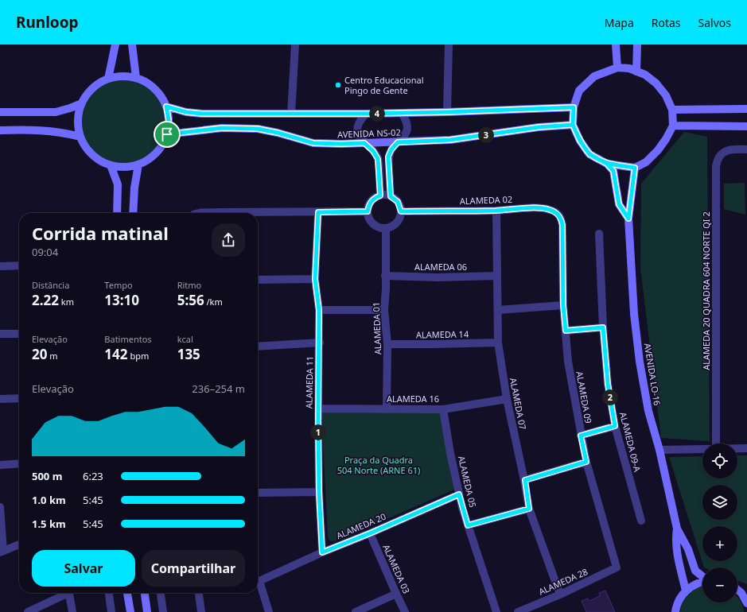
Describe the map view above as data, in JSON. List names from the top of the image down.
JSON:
{
  "streets": {
    "street": [
      "AVENIDA NS-02",
      "ALAMEDA 02",
      "ALAMEDA 06",
      "ALAMEDA 20 QUADRA 604 NORTE QI 2",
      "ALAMEDA 01",
      "ALAMEDA 14",
      "AVENIDA LO-16",
      "ALAMEDA 11",
      "ALAMEDA 09",
      "ALAMEDA 16",
      "ALAMEDA 07",
      "ALAMEDA 09-A",
      "ALAMEDA 05",
      "ALAMEDA 20",
      "ALAMEDA 03",
      "ALAMEDA 28"
    ]
  },
  "crossings": [
    ["AVENIDA NS-02", "AVENIDA LO-16"],
    ["ALAMEDA 02", "ALAMEDA 01"],
    ["ALAMEDA 02", "ALAMEDA 09"],
    ["ALAMEDA 02", "ALAMEDA 07"],
    ["ALAMEDA 06", "ALAMEDA 01"],
    ["ALAMEDA 06", "ALAMEDA 07"],
    ["ALAMEDA 01", "ALAMEDA 14"],
    ["ALAMEDA 01", "ALAMEDA 16"],
    ["ALAMEDA 14", "ALAMEDA 07"],
    ["ALAMEDA 11", "ALAMEDA 16"],
    ["ALAMEDA 11", "ALAMEDA 20"],
    ["ALAMEDA 09", "ALAMEDA 28"],
    ["ALAMEDA 16", "ALAMEDA 07"],
    ["ALAMEDA 16", "ALAMEDA 05"],
    ["ALAMEDA 07", "ALAMEDA 28"],
    ["ALAMEDA 05", "ALAMEDA 20"],
    ["ALAMEDA 20", "ALAMEDA 03"]
  ],
  "parks": ["Praça da Quadra 504 Norte (ARNE 61)"],
  "places": ["Centro Educacional Pingo de Gente"],
  "page": {
    "header": "Runloop",
    "nav": ["Mapa", "Rotas", "Salvos"],
    "pins": [
      "4",
      "3",
      "2",
      "1"
    ],
    "heading": ["Corrida matinal", "09:04"],
    "stats": [
      ["Distância", "2.22 km"],
      ["Tempo", "13:10"],
      ["Ritmo", "5:56 /km"],
      ["Elevação", "20 m"],
      ["Batimentos", "142 bpm"],
      ["kcal", "135"]
    ],
    "chart": ["Elevação", "236–254 m"],
    "map_buttons": ["+", "−"],
    "list": [
      {
        "name": "500 m",
        "note": "6:23"
      },
      {
        "name": "1.0 km",
        "note": "5:45"
      },
      {
        "name": "1.5 km",
        "note": "5:45"
      }
    ],
    "buttons": ["Salvar", "Compartilhar"]
  }
}
